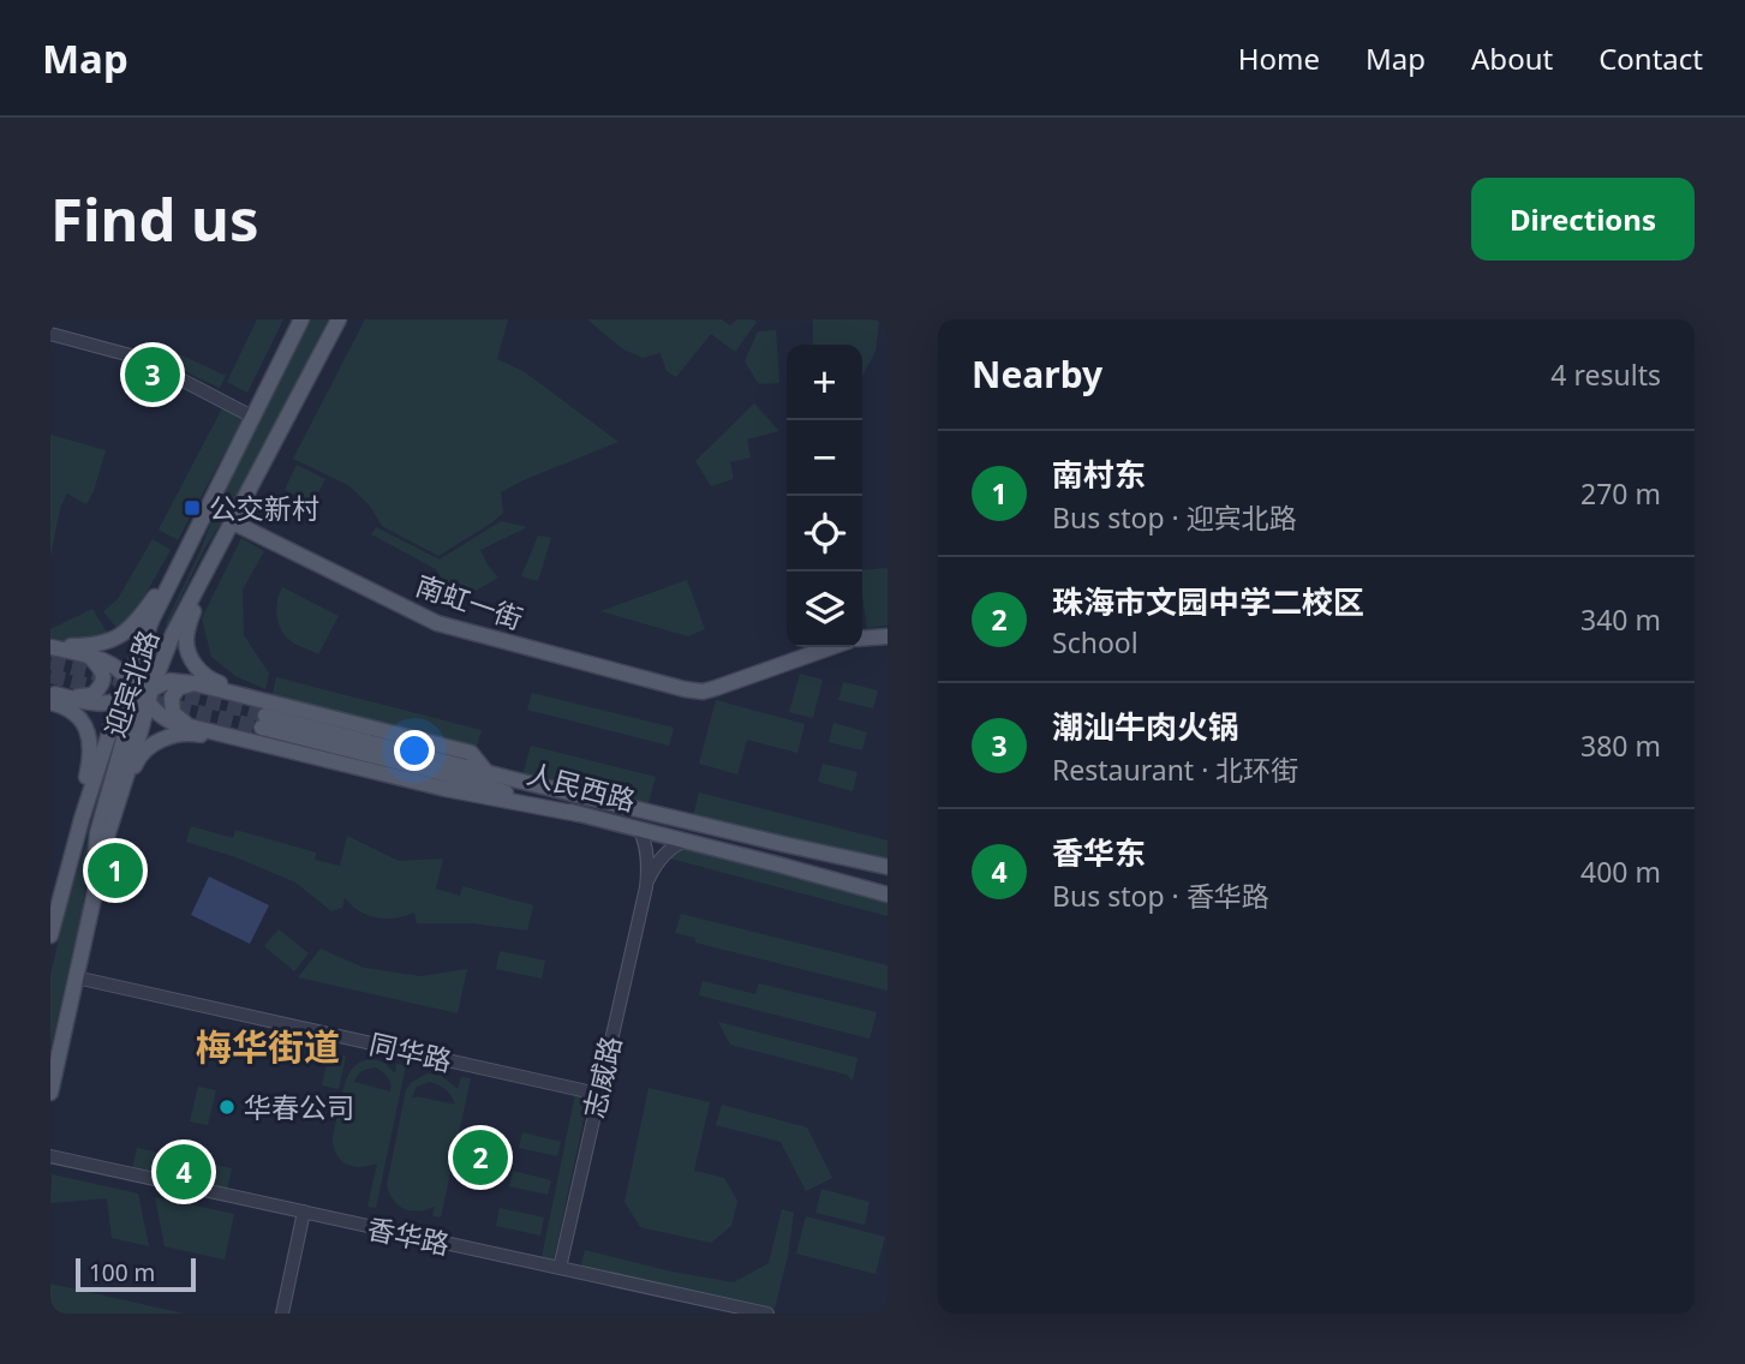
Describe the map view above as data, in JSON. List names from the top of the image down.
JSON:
{
  "streets": {
    "main road": ["南虹一街", "迎宾北路", "人民西路"],
    "street": ["同华路", "志威路", "香华路"]
  },
  "crossings": [
    ["南虹一街", "迎宾北路"],
    ["迎宾北路", "同华路"],
    ["人民西路", "志威路"],
    ["同华路", "志威路"],
    ["志威路", "香华路"]
  ],
  "districts": ["梅华街道"],
  "places": {
    "transit": ["公交新村"],
    "other": ["华春公司"]
  },
  "scale_bar": "100 m",
  "page": {
    "header": "Map",
    "nav": [
      "Home",
      "Map",
      "About",
      "Contact"
    ],
    "buttons": "Directions",
    "title": "Find us",
    "heading": ["Nearby", "4 results"],
    "pins": [
      "3",
      "1",
      "2",
      "4"
    ],
    "map_buttons": ["+", "−"],
    "list": [
      {
        "mark": "1",
        "name": "南村东",
        "note": "Bus stop · 迎宾北路",
        "value": "270 m"
      },
      {
        "mark": "2",
        "name": "珠海市文园中学二校区",
        "note": "School",
        "value": "340 m"
      },
      {
        "mark": "3",
        "name": "潮汕牛肉火锅",
        "note": "Restaurant · 北环街",
        "value": "380 m"
      },
      {
        "mark": "4",
        "name": "香华东",
        "note": "Bus stop · 香华路",
        "value": "400 m"
      }
    ],
    "scale": "100 m"
  }
}
